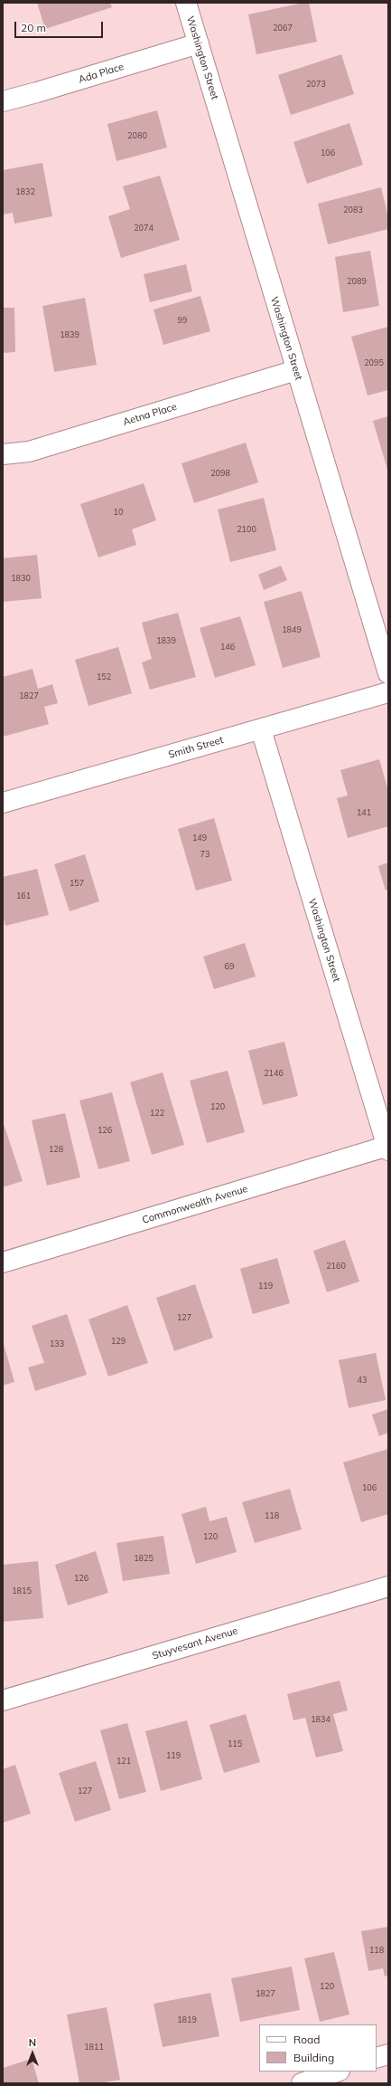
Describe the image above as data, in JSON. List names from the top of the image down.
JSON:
{
  "streets": {
    "street": [
      "Washington Street",
      "Ada Place",
      "Aetna Place",
      "Smith Street",
      "Commonwealth Avenue",
      "Stuyvesant Avenue"
    ]
  },
  "crossings": [
    ["Washington Street", "Ada Place"],
    ["Washington Street", "Aetna Place"],
    ["Washington Street", "Smith Street"],
    ["Washington Street", "Commonwealth Avenue"]
  ],
  "house_numbers": [
    "2067",
    "2073",
    "2080",
    "106",
    "1832",
    "2083",
    "2074",
    "2089",
    "99",
    "1839",
    "2095",
    "2098",
    "10",
    "2100",
    "1830",
    "1849",
    "1839",
    "146",
    "152",
    "1827",
    "141",
    "149",
    "73",
    "157",
    "161",
    "69",
    "2146",
    "120",
    "122",
    "126",
    "128",
    "2160",
    "119",
    "127",
    "129",
    "133",
    "43",
    "106",
    "118",
    "120",
    "1825",
    "126",
    "1815",
    "1834",
    "115",
    "119",
    "121",
    "127",
    "118",
    "120",
    "1827",
    "1819",
    "1811"
  ],
  "legend": ["Road", "Building"],
  "scale_bar": "20 m",
  "north": "top"
}
